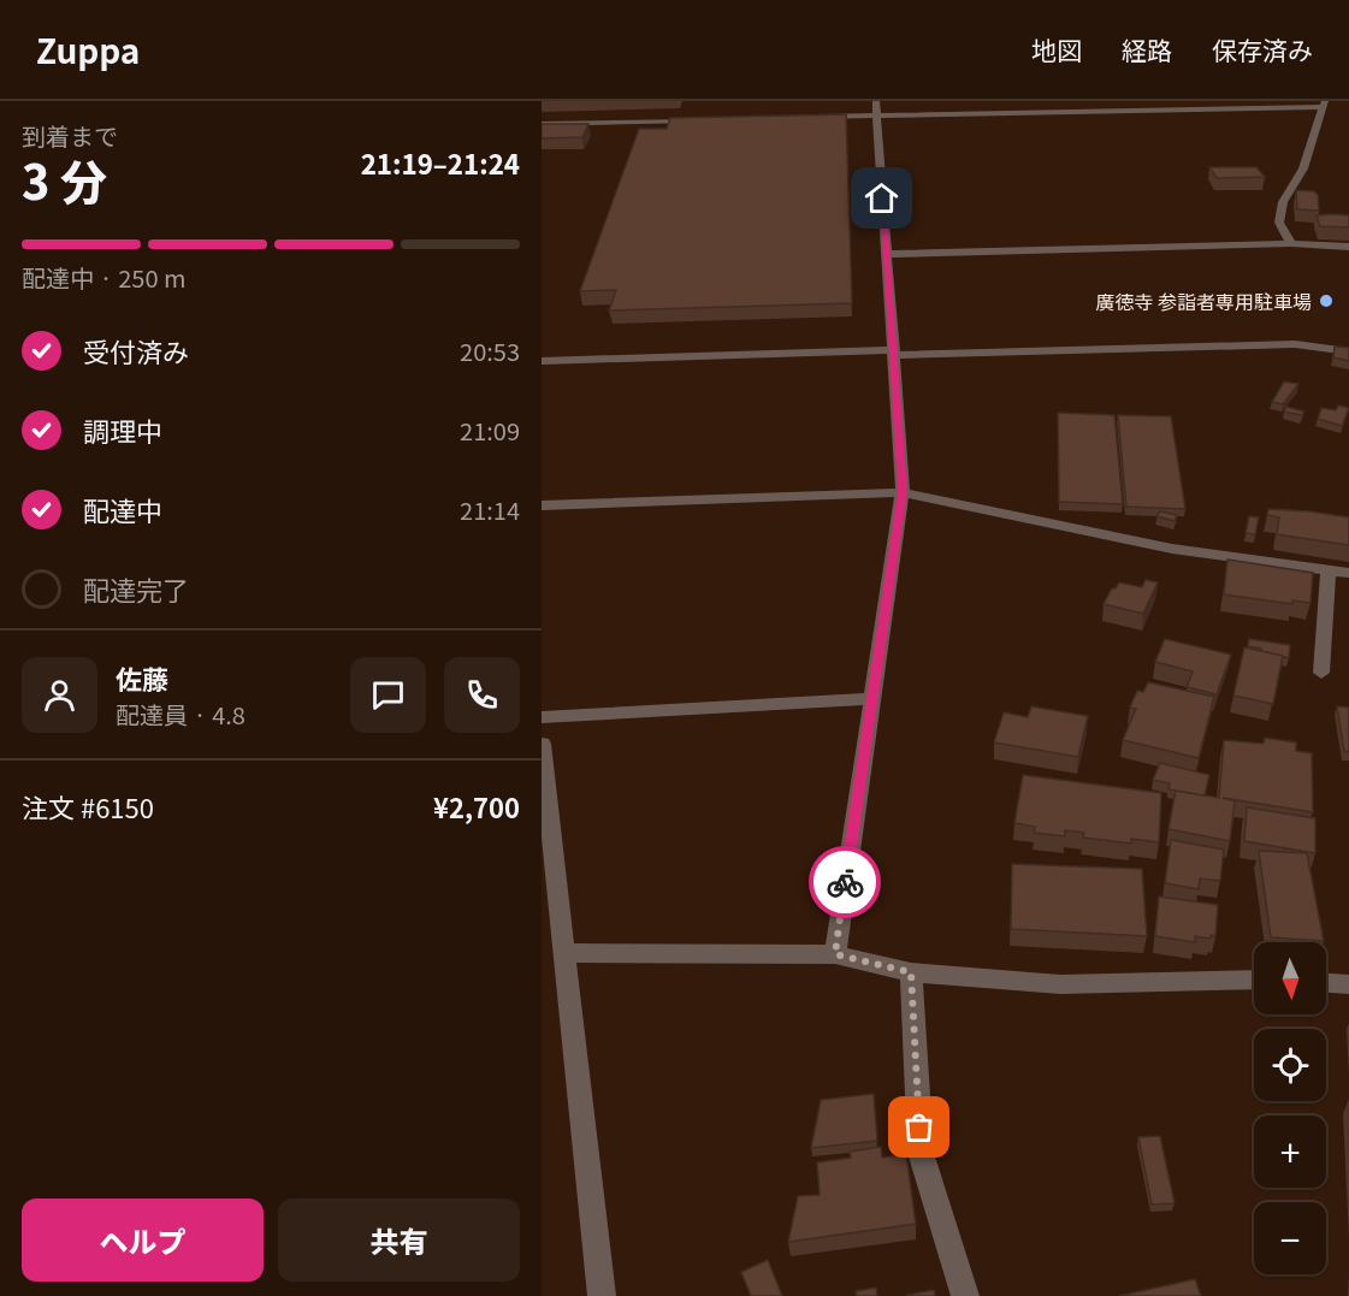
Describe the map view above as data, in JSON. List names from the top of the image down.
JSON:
{
  "places": ["廣徳寺 参詣者専用駐車場"],
  "north": "bottom",
  "page": {
    "header": "Zuppa",
    "nav": ["地図", "経路", "保存済み"],
    "heading": ["3 分", "到着まで", "21:19–21:24"],
    "panel": [
      "佐藤",
      "配達員 · 4.8",
      "注文 #6150",
      "¥2,700"
    ],
    "bar": "配達中 · 250 m",
    "list": [
      ["受付済み", "20:53"],
      ["調理中", "21:09"],
      ["配達中", "21:14"],
      "配達完了"
    ],
    "map_buttons": ["+", "−"],
    "buttons": ["ヘルプ", "共有"]
  }
}
